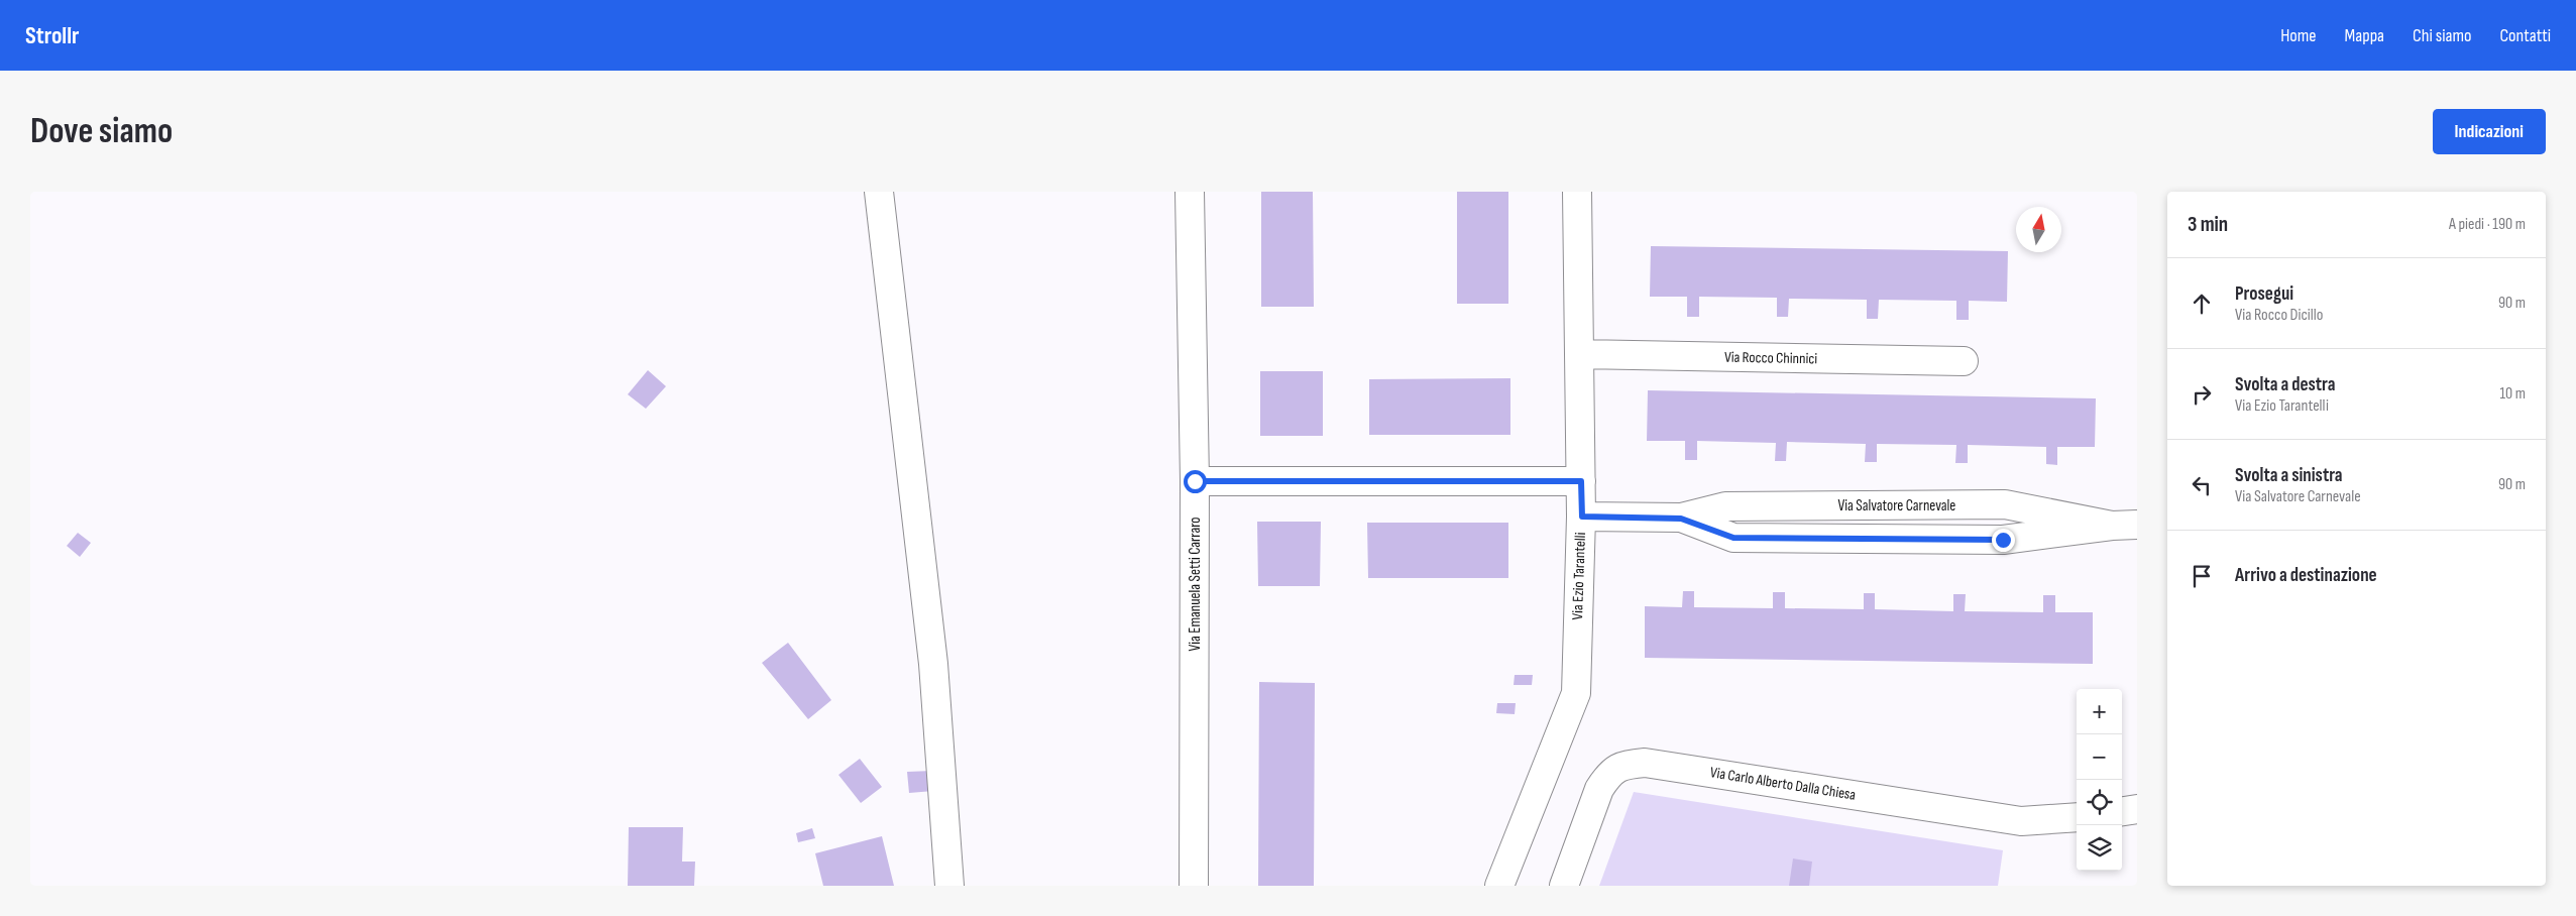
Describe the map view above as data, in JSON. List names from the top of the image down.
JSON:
{
  "streets": {
    "street": [
      "Via Rocco Chinnici",
      "Via Salvatore Carnevale",
      "Via Ezio Tarantelli",
      "Via Emanuela Setti Carraro",
      "Via Carlo Alberto Dalla Chiesa"
    ]
  },
  "crossings": [
    ["Via Rocco Chinnici", "Via Ezio Tarantelli"],
    ["Via Salvatore Carnevale", "Via Ezio Tarantelli"]
  ],
  "north": "top",
  "page": {
    "header": "Strollr",
    "nav": [
      "Home",
      "Mappa",
      "Chi siamo",
      "Contatti"
    ],
    "buttons": "Indicazioni",
    "title": "Dove siamo",
    "heading": ["3 min", "A piedi · 190 m"],
    "list": [
      ["Prosegui", "Via Rocco Dicillo", "90 m"],
      ["Svolta a destra", "Via Ezio Tarantelli", "10 m"],
      ["Svolta a sinistra", "Via Salvatore Carnevale", "90 m"],
      "Arrivo a destinazione"
    ],
    "map_buttons": ["+", "−"]
  }
}
